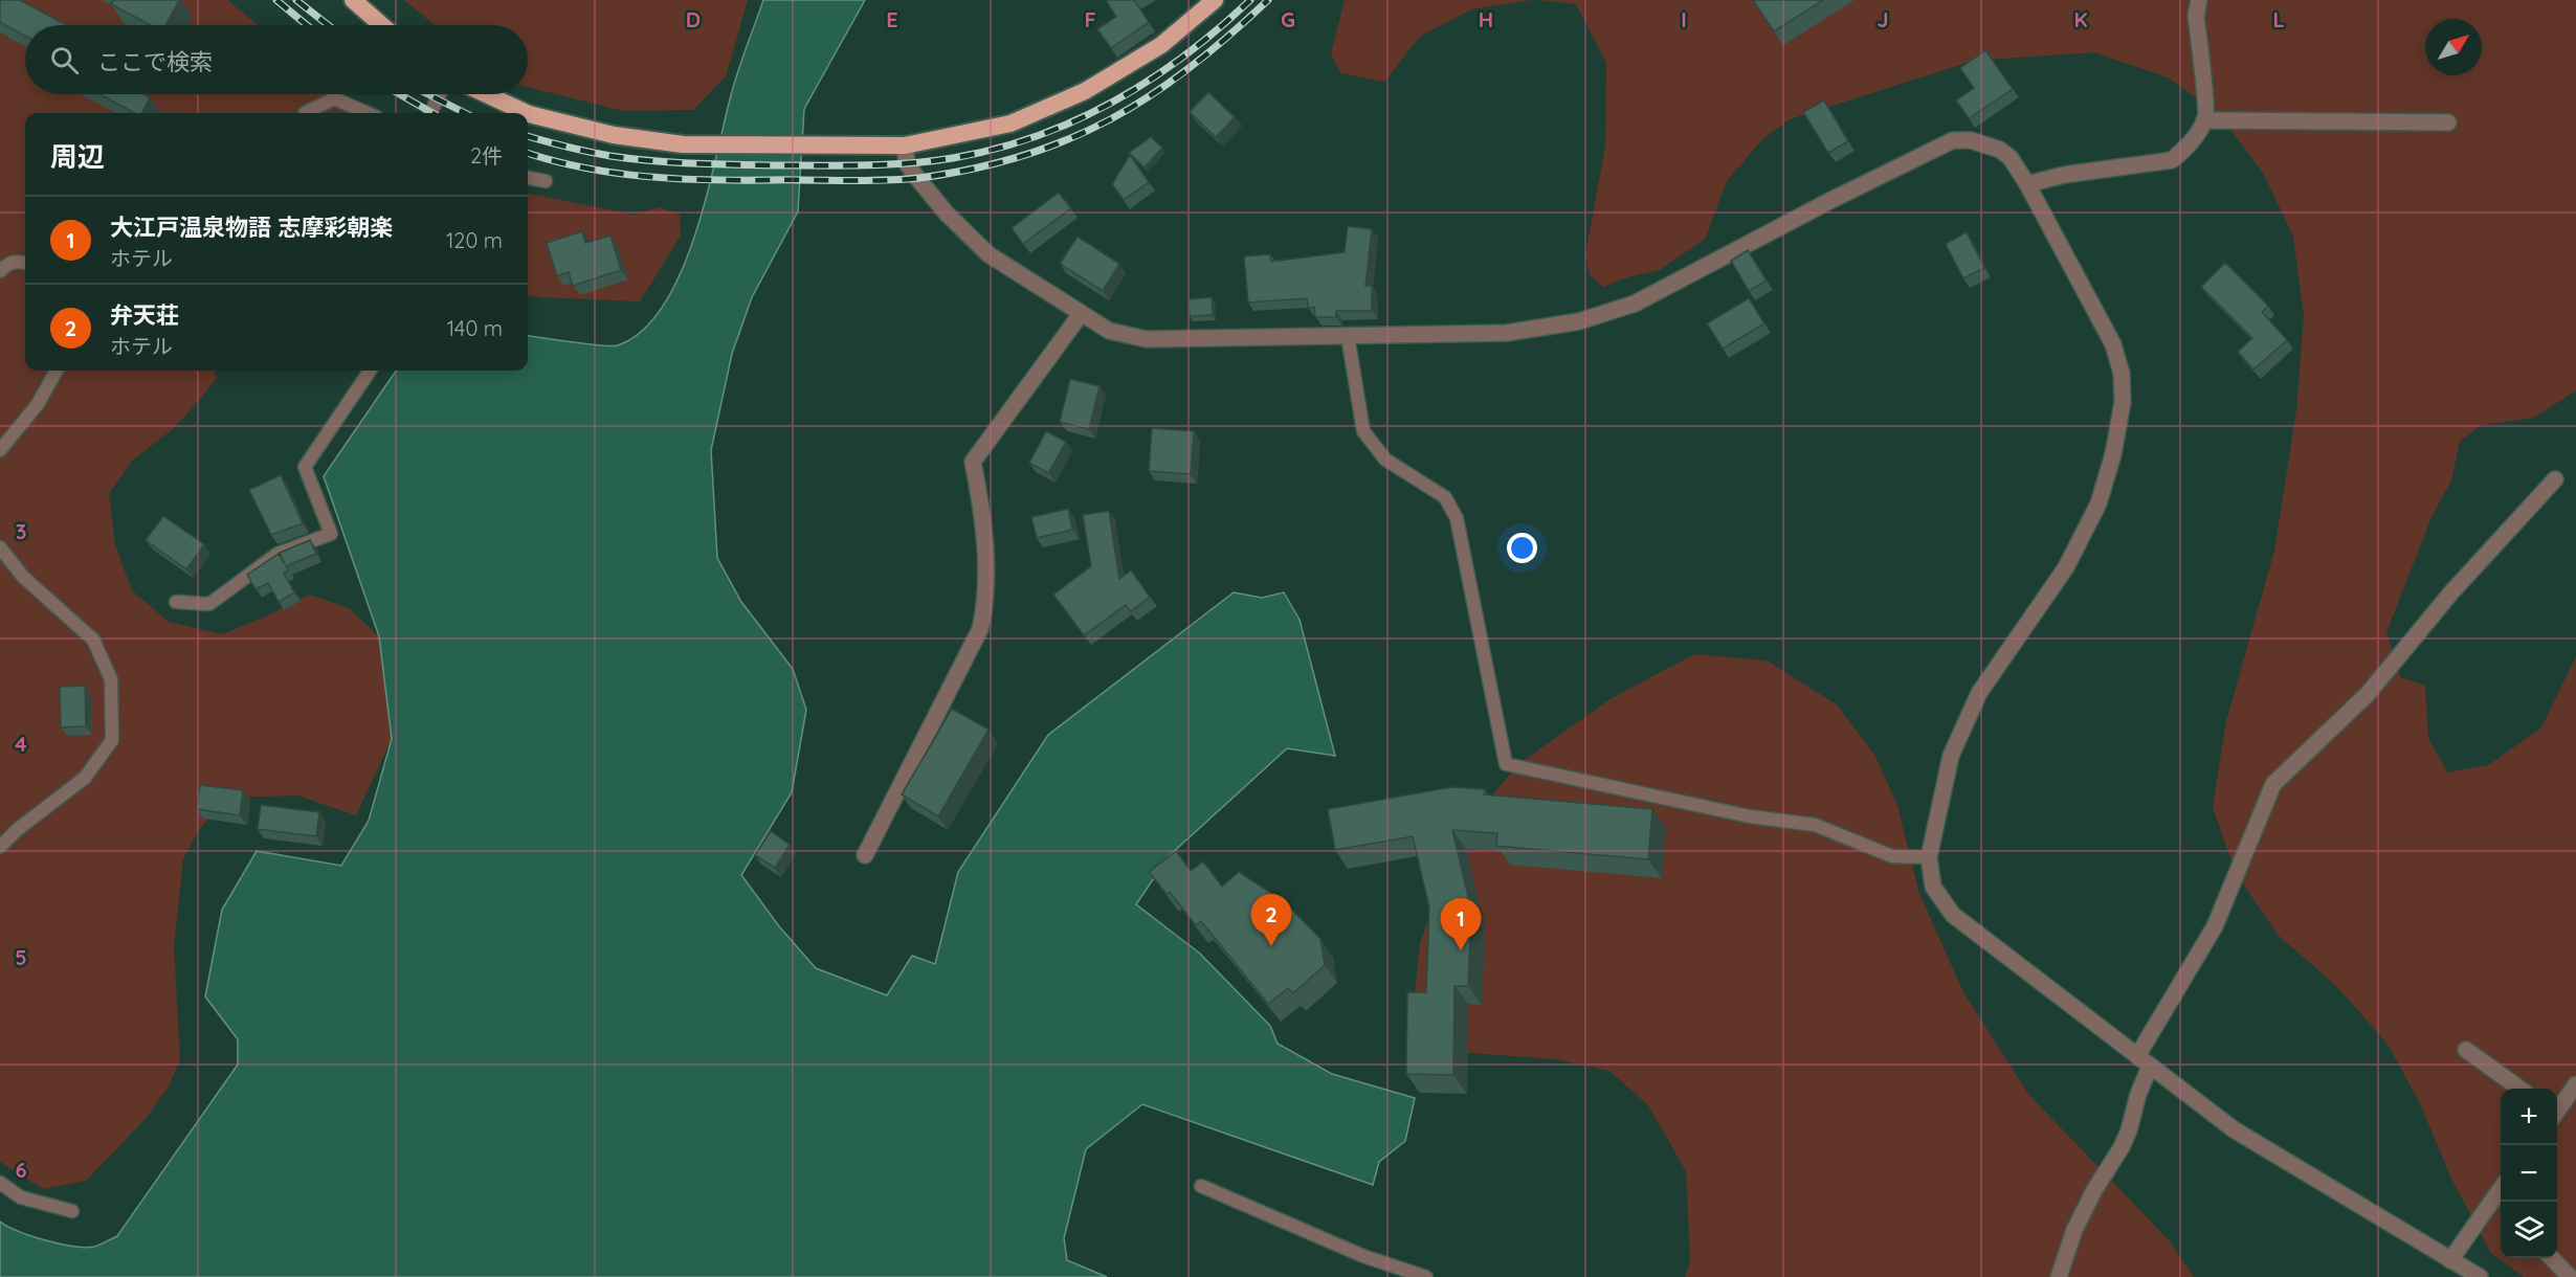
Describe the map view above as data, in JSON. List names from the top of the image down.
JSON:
{
  "north": "top right",
  "page": {
    "search": "ここで検索",
    "heading": ["周辺", "2件"],
    "list": [
      {
        "mark": "1",
        "name": "大江戸温泉物語 志摩彩朝楽",
        "note": "ホテル",
        "value": "120 m"
      },
      {
        "mark": "2",
        "name": "弁天荘",
        "note": "ホテル",
        "value": "140 m"
      }
    ],
    "pins": ["2", "1"],
    "map_buttons": ["+", "−"]
  },
  "grid": {
    "columns": [
      "D",
      "E",
      "F",
      "G",
      "H",
      "I",
      "J",
      "K",
      "L"
    ],
    "rows": [
      "3",
      "4",
      "5",
      "6"
    ]
  }
}
